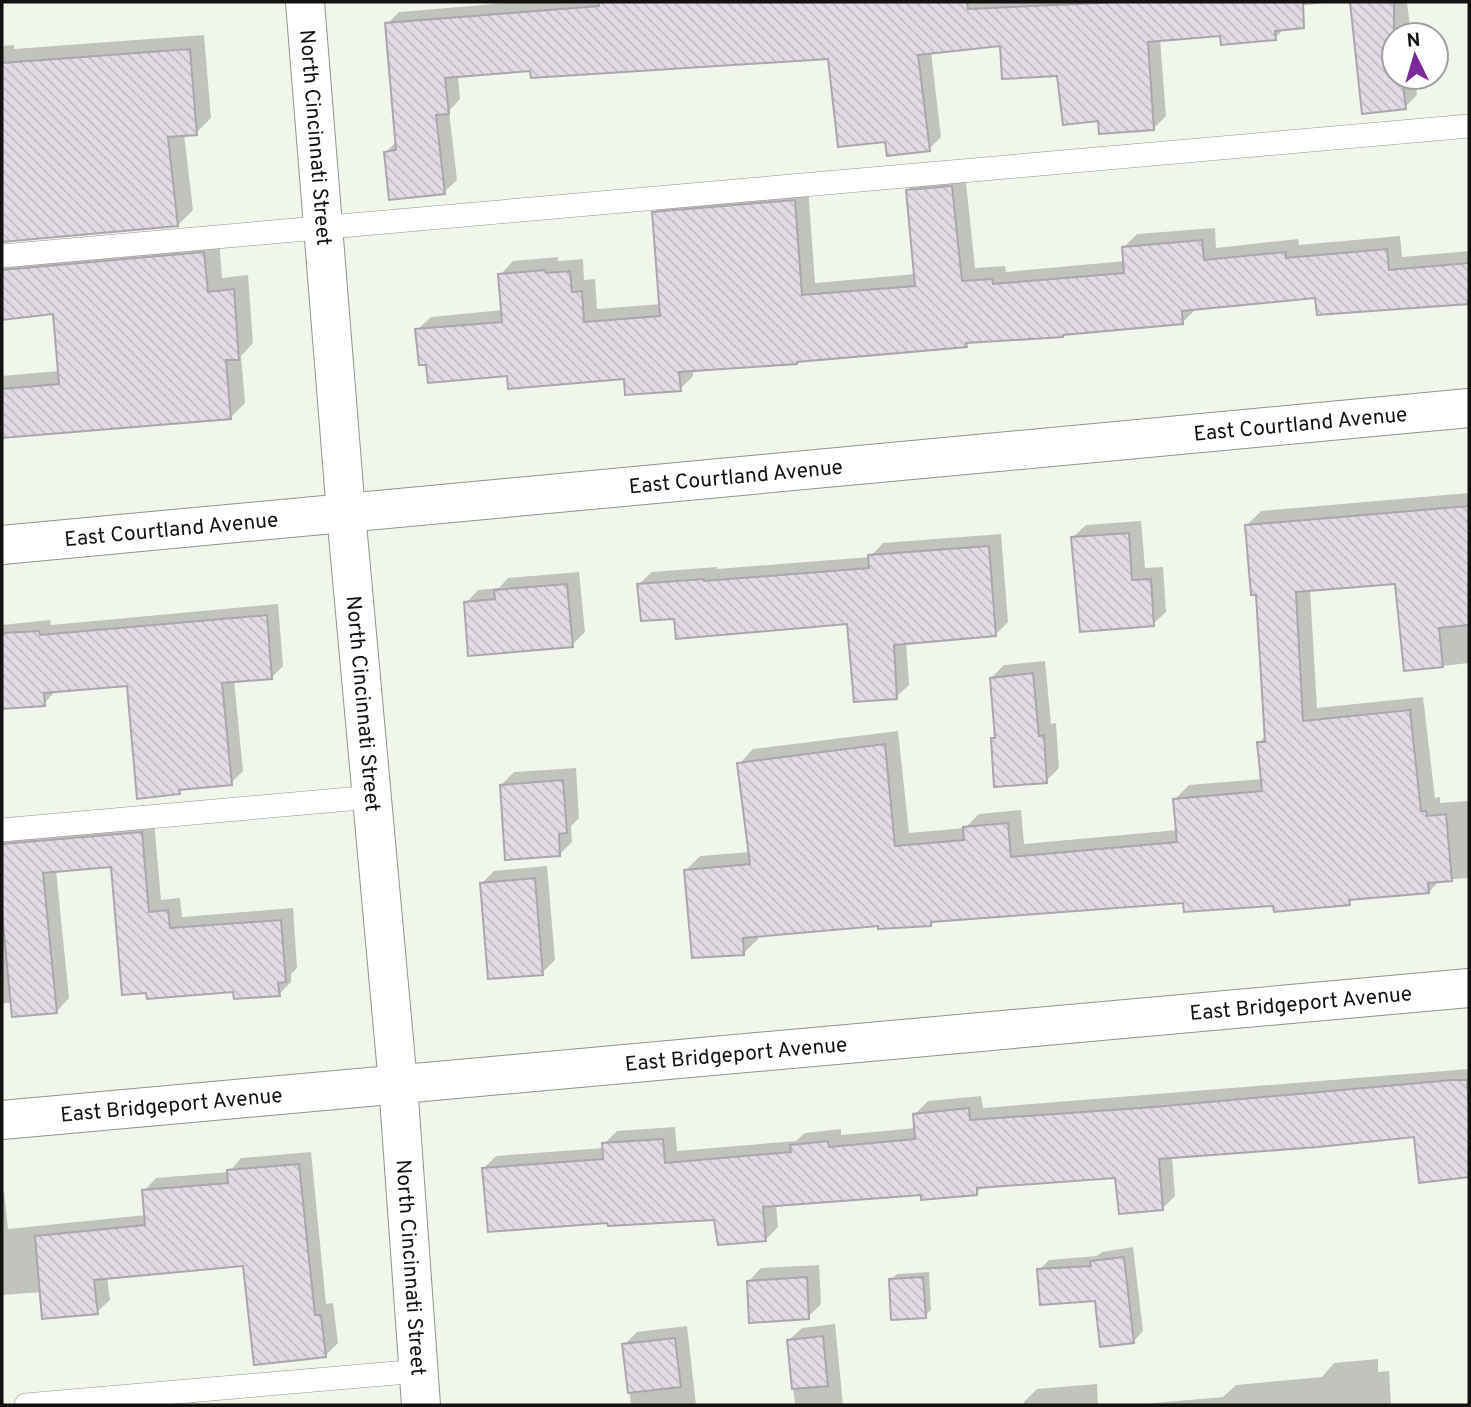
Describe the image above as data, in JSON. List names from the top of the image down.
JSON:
{
  "streets": {
    "street": ["North Cincinnati Street", "East Courtland Avenue", "East Bridgeport Avenue"]
  },
  "crossings": [
    ["North Cincinnati Street", "East Courtland Avenue"],
    ["North Cincinnati Street", "East Bridgeport Avenue"]
  ],
  "north": "top"
}
